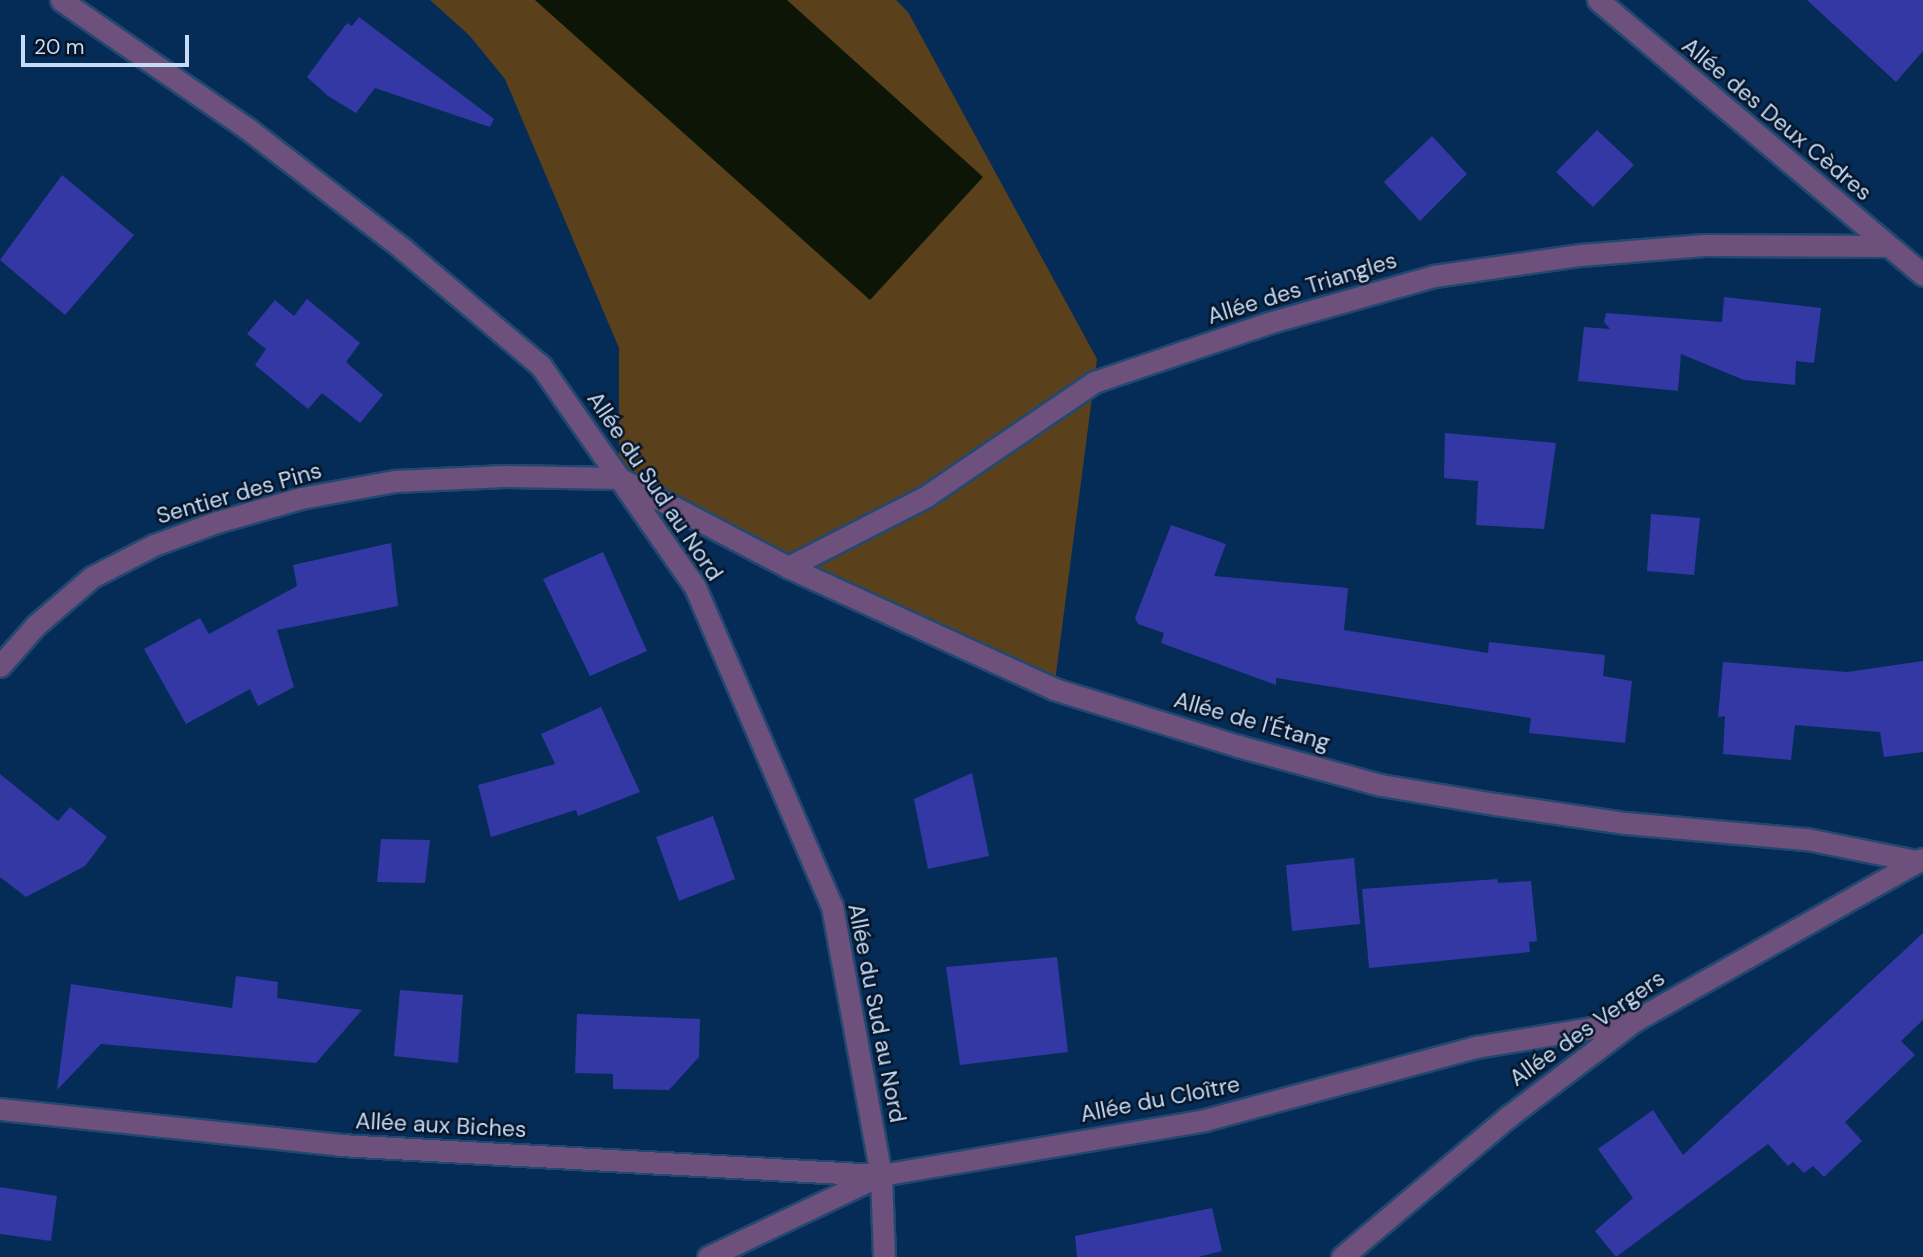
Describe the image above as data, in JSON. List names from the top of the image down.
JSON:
{
  "streets": {
    "street": [
      "Allée des Deux Cèdres",
      "Allée des Triangles",
      "Allée du Sud au Nord",
      "Sentier des Pins",
      "Allée de l'Étang",
      "Allée des Vergers",
      "Allée du Cloître",
      "Allée aux Biches"
    ]
  },
  "crossings": [
    ["Allée des Deux Cèdres", "Allée des Triangles"],
    ["Allée des Triangles", "Allée de l'Étang"],
    ["Allée du Sud au Nord", "Sentier des Pins"],
    ["Allée du Sud au Nord", "Allée de l'Étang"],
    ["Allée du Sud au Nord", "Allée du Cloître"],
    ["Allée du Sud au Nord", "Allée aux Biches"],
    ["Sentier des Pins", "Allée de l'Étang"],
    ["Allée de l'Étang", "Allée des Vergers"],
    ["Allée des Vergers", "Allée du Cloître"],
    ["Allée du Cloître", "Allée aux Biches"]
  ],
  "scale_bar": "20 m"
}
